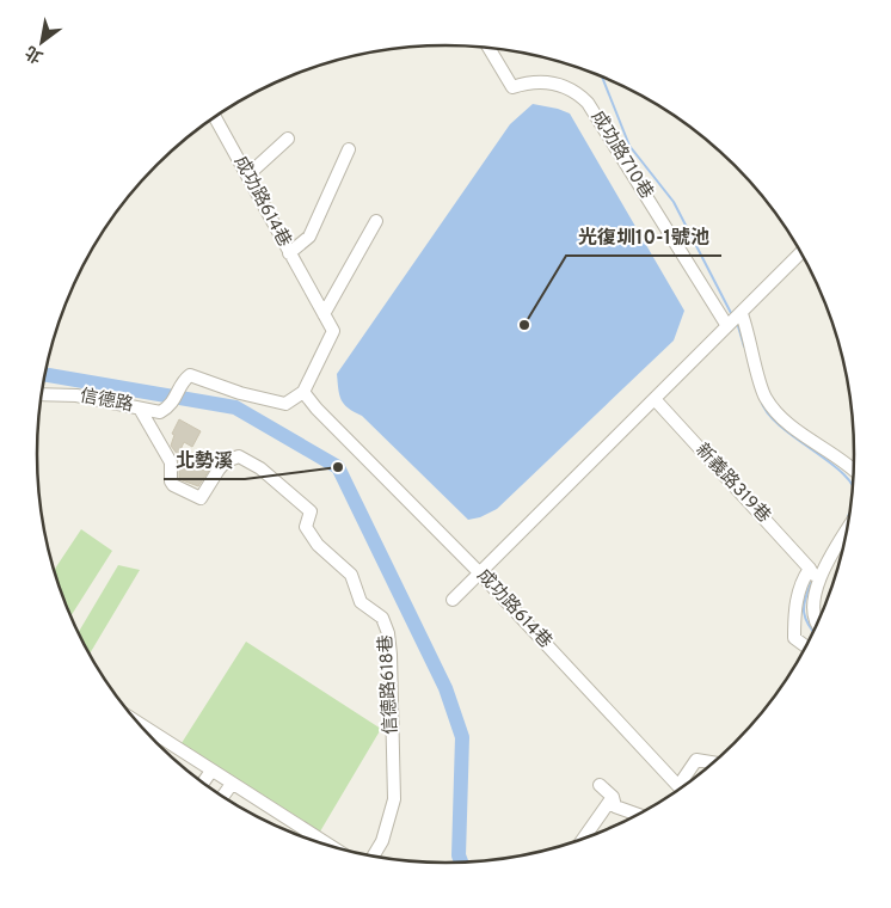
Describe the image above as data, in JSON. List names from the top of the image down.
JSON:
{
  "streets": {
    "street": [
      "成功路710巷",
      "成功路614巷",
      "信德路",
      "新義路319巷",
      "信德路618巷"
    ]
  },
  "crossings": [
    ["成功路614巷", "信德路"],
    ["信德路", "信德路618巷"]
  ],
  "places": ["光復圳10-1號池", "北勢溪"],
  "north": "bottom left"
}
